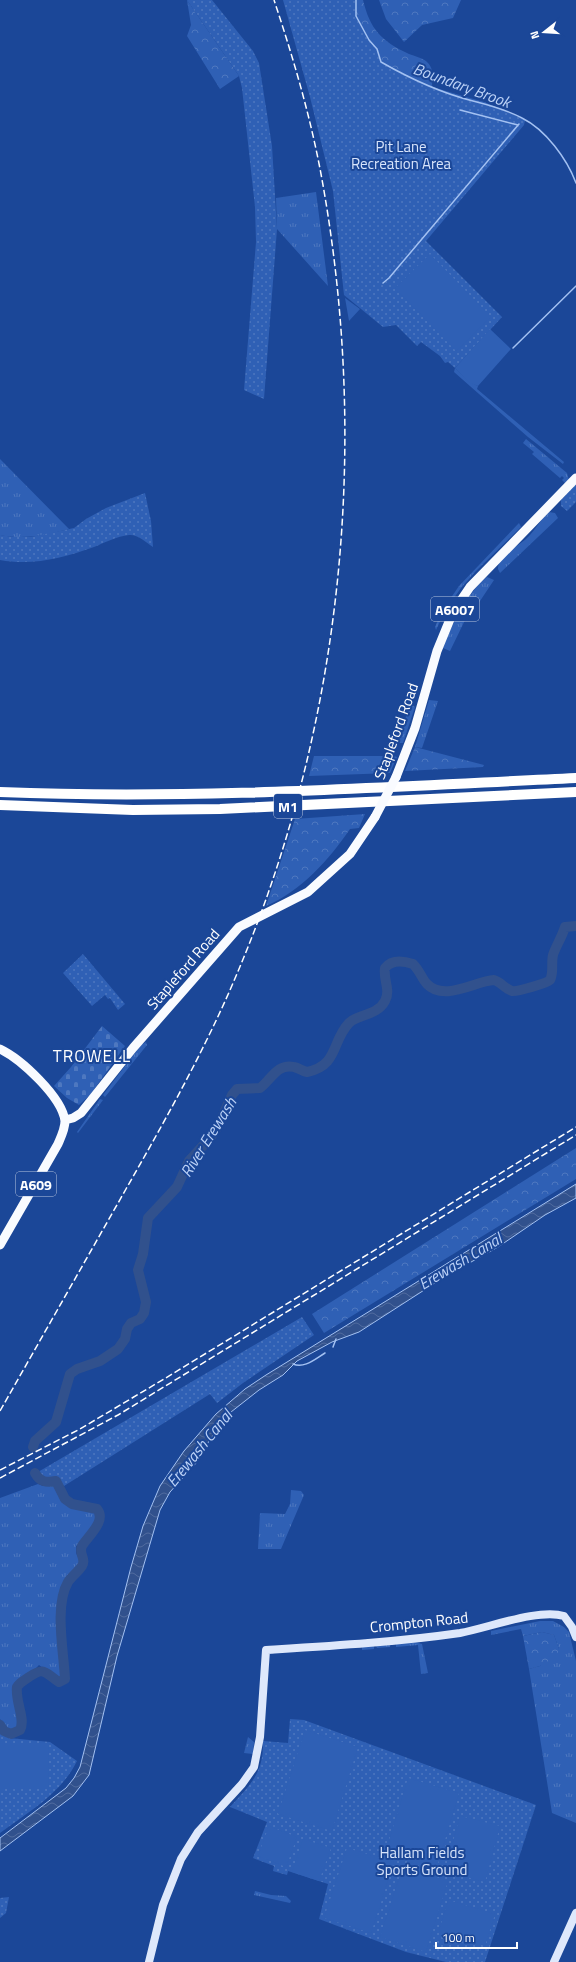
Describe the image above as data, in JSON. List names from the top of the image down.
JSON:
{
  "streets": {
    "highway": ["M1"],
    "main road": ["A6007", "Stapleford Road", "A609"],
    "street": ["Crompton Road"]
  },
  "crossings": [
    ["Stapleford Road", "A609"]
  ],
  "districts": ["TROWELL"],
  "water": ["Boundary Brook", "River Erewash", "Erewash Canal"],
  "parks": ["Pit Lane Recreation Area", "Hallam Fields Sports Ground"],
  "scale_bar": "100 m",
  "north": "left"
}
